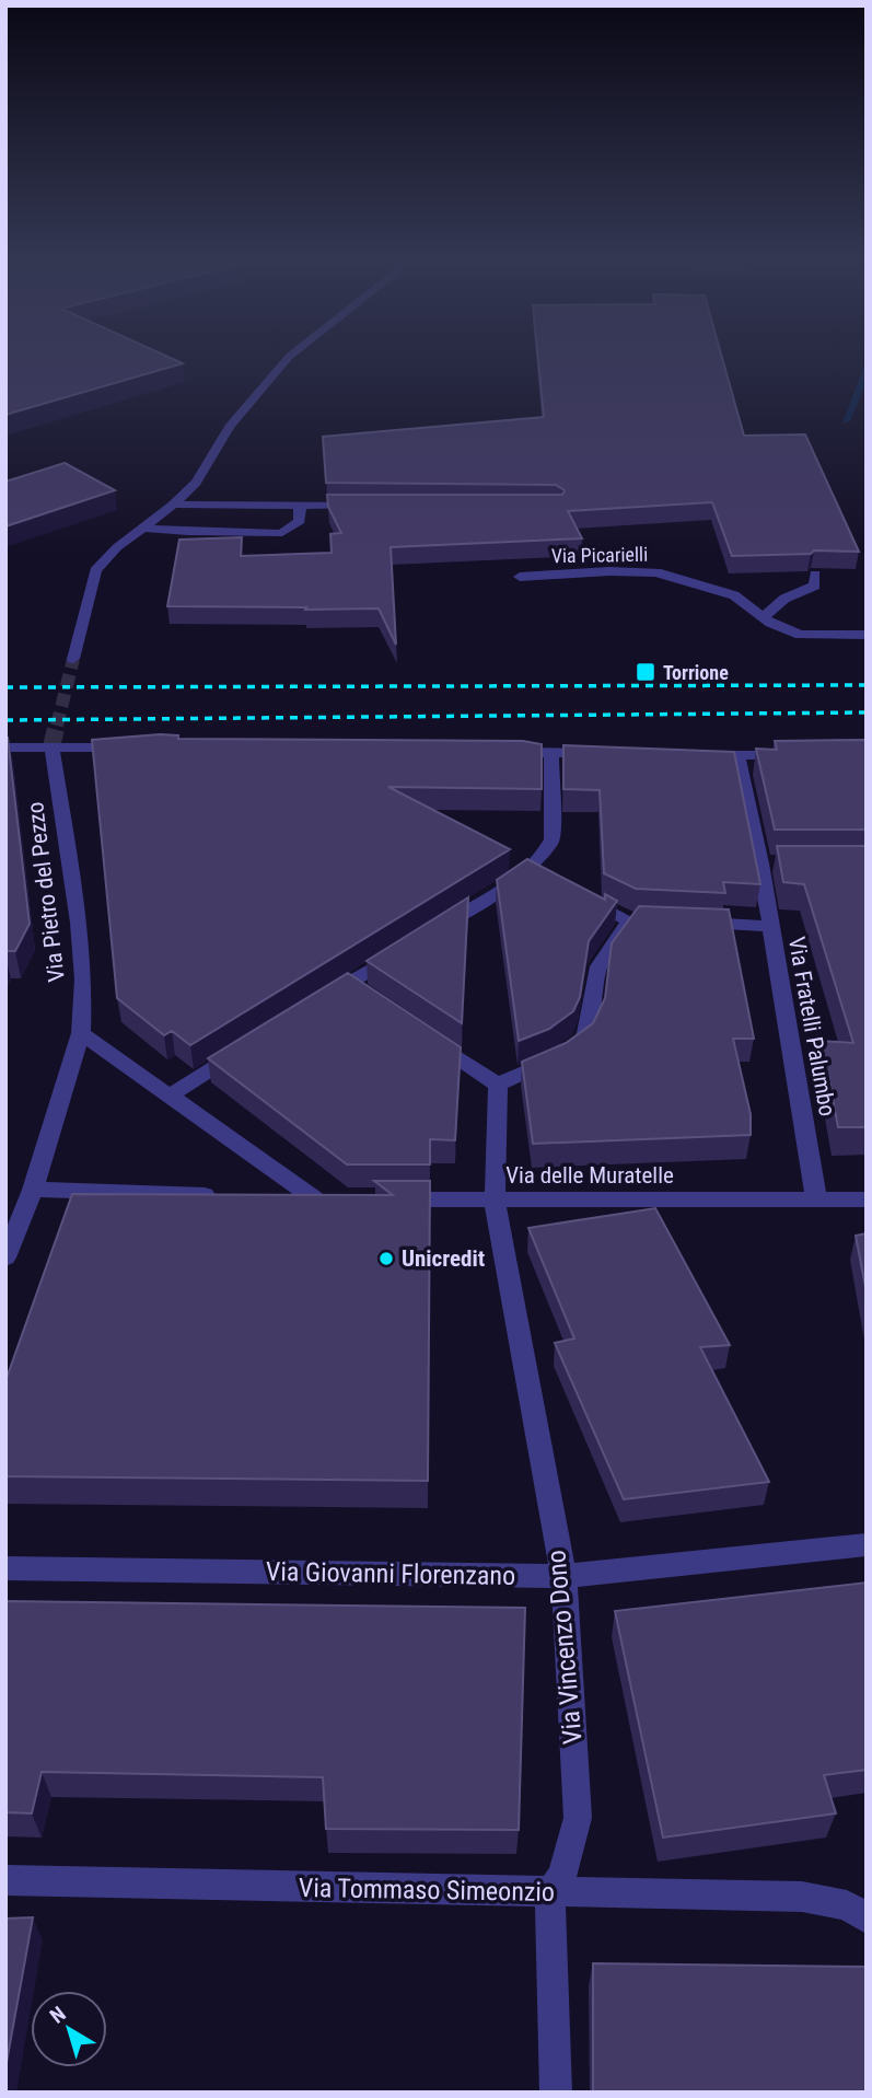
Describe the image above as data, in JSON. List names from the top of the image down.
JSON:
{
  "streets": {
    "street": [
      "Via Picarielli",
      "Via Pietro del Pezzo",
      "Via Fratelli Palumbo",
      "Via delle Muratelle",
      "Via Giovanni Florenzano",
      "Via Vincenzo Dono",
      "Via Tommaso Simeonzio"
    ]
  },
  "crossings": [
    ["Via Fratelli Palumbo", "Via delle Muratelle"],
    ["Via delle Muratelle", "Via Vincenzo Dono"],
    ["Via Giovanni Florenzano", "Via Vincenzo Dono"],
    ["Via Vincenzo Dono", "Via Tommaso Simeonzio"]
  ],
  "places": {
    "transit": ["Torrione"],
    "other": ["Unicredit"]
  },
  "north": "top left"
}
